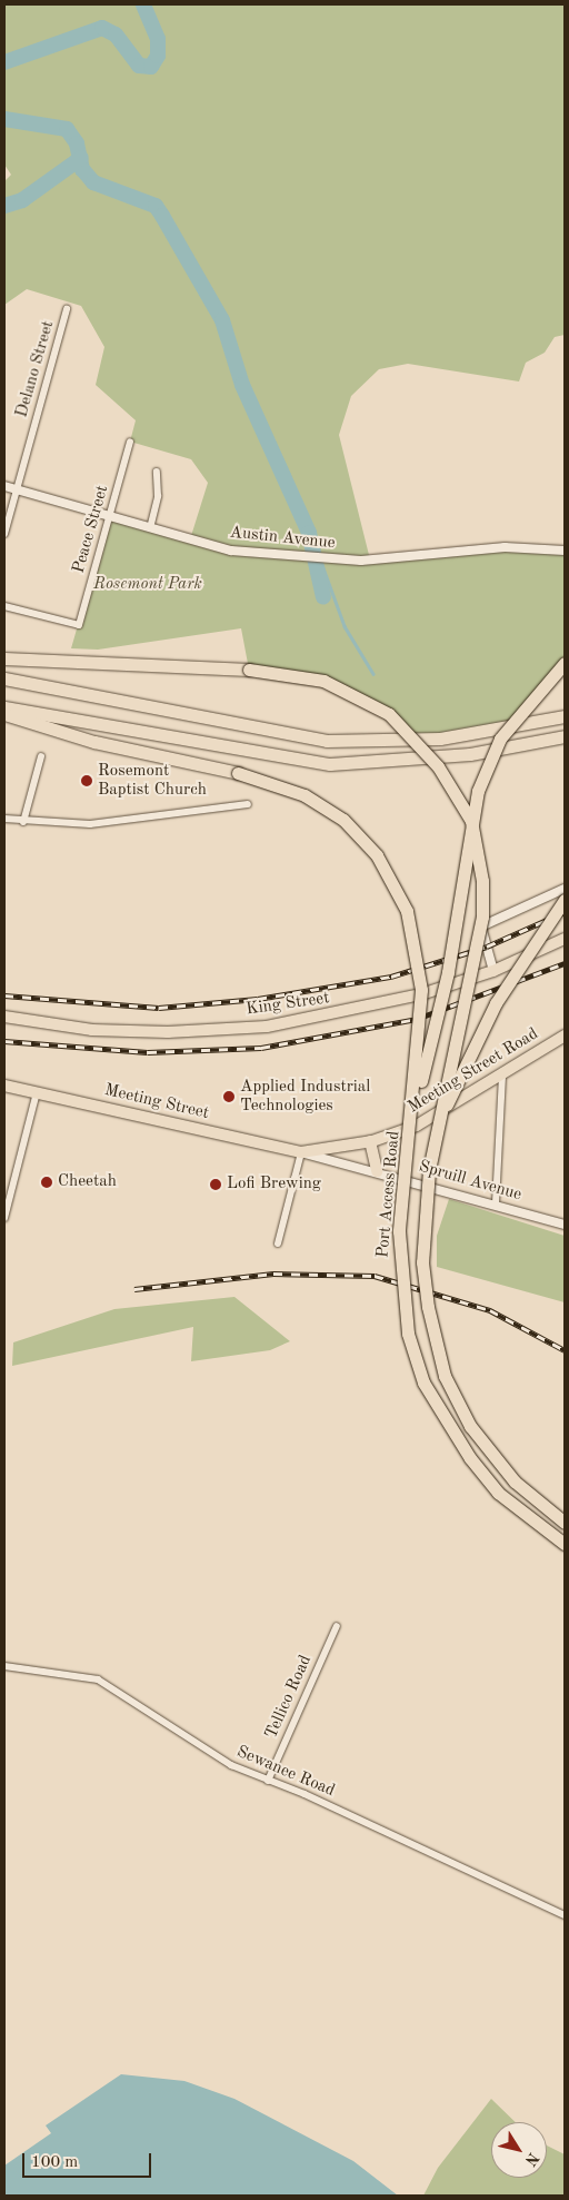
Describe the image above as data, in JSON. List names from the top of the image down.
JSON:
{
  "streets": {
    "highway": ["Port Access Road"],
    "main road": ["King Street", "Meeting Street Road", "Meeting Street"],
    "street": [
      "Delano Street",
      "Peace Street",
      "Austin Avenue",
      "Spruill Avenue",
      "Tellico Road",
      "Sewanee Road"
    ]
  },
  "crossings": [
    ["Delano Street", "Austin Avenue"],
    ["Peace Street", "Austin Avenue"],
    ["Meeting Street Road", "Meeting Street"],
    ["Meeting Street Road", "Spruill Avenue"],
    ["Meeting Street", "Spruill Avenue"],
    ["Tellico Road", "Sewanee Road"]
  ],
  "parks": ["Rosemont Park"],
  "places": [
    "Rosemont Baptist Church",
    "Applied Industrial Technologies",
    "Cheetah",
    "Lofi Brewing"
  ],
  "scale_bar": "100 m",
  "north": "bottom right"
}
